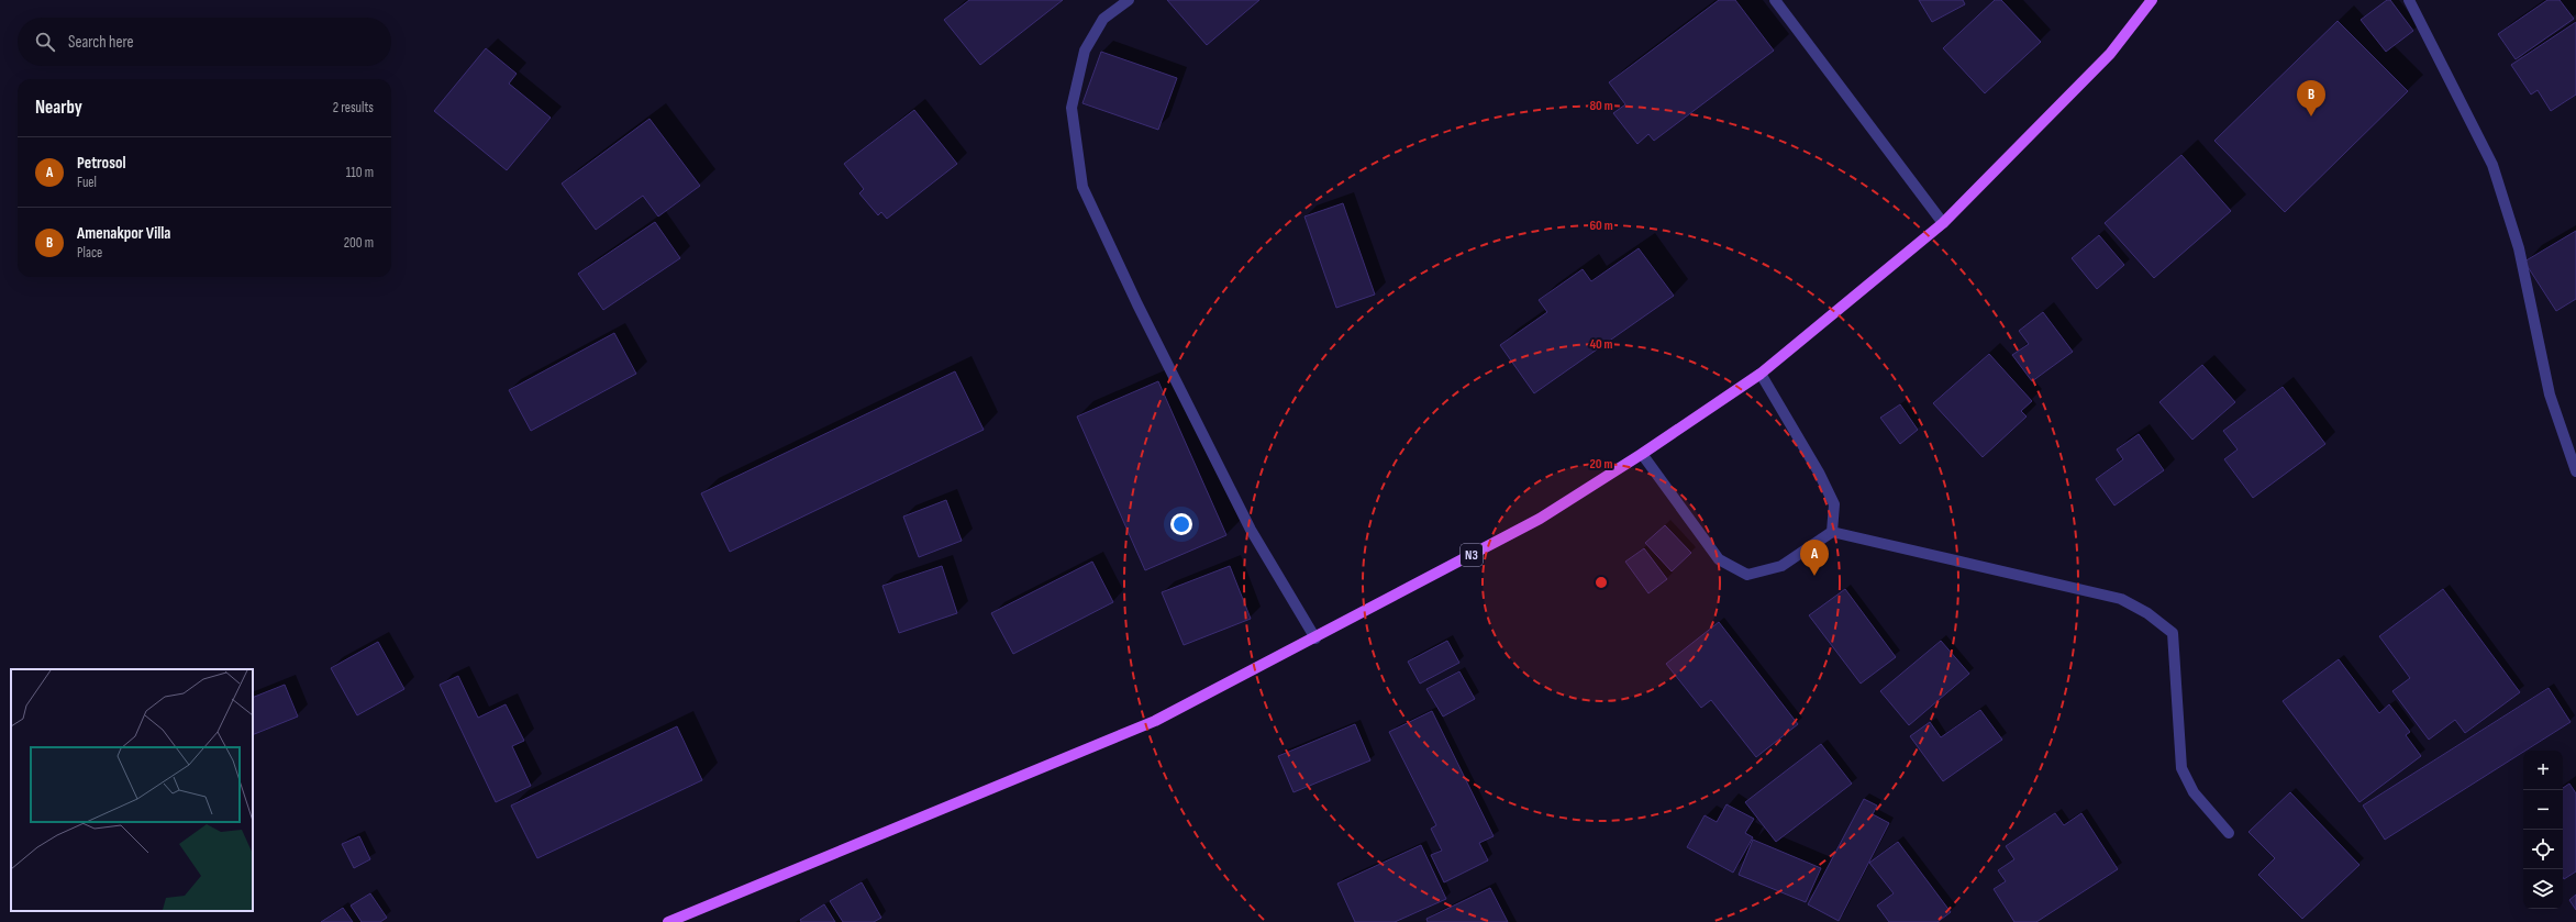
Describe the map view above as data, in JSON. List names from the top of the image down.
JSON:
{
  "streets": {
    "main road": ["N3"]
  },
  "page": {
    "search": "Search here",
    "heading": ["Nearby", "2 results"],
    "pins": ["B", "A"],
    "list": [
      {
        "mark": "A",
        "name": "Petrosol",
        "note": "Fuel",
        "value": "110 m"
      },
      {
        "mark": "B",
        "name": "Amenakpor Villa",
        "note": "Place",
        "value": "200 m"
      }
    ],
    "map_buttons": ["+", "−"]
  },
  "rings": [
    "80 m",
    "60 m",
    "40 m",
    "20 m"
  ]
}
